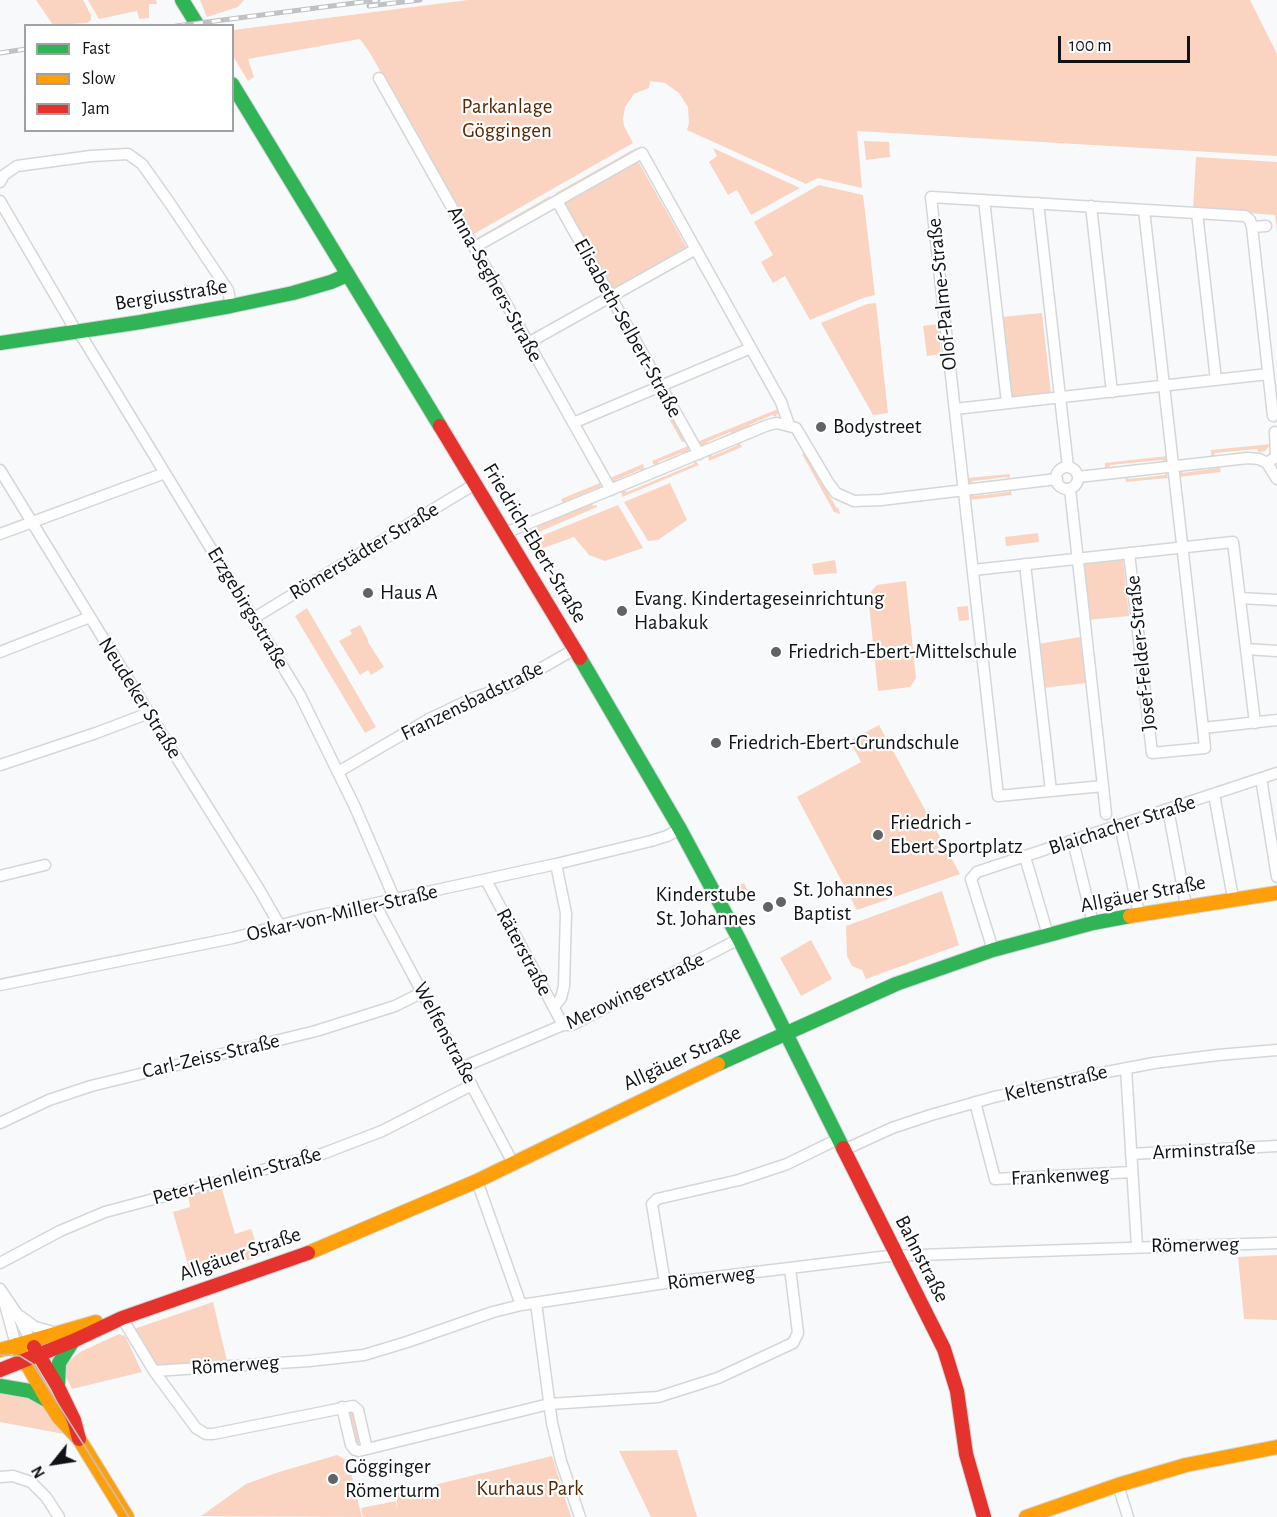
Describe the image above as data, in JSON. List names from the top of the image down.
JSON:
{
  "streets": {
    "street": [
      "Anna-Seghers-Straße",
      "Olof-Palme-Straße",
      "Bergiusstraße",
      "Elisabeth-Selbert-Straße",
      "Friedrich-Ebert-Straße",
      "Römerstädter Straße",
      "Erzgebirgsstraße",
      "Josef-Felder-Straße",
      "Neudeker Straße",
      "Franzensbadstraße",
      "Blaichacher Straße",
      "Allgäuer Straße",
      "Oskar-von-Miller-Straße",
      "Räterstraße",
      "Merowingerstraße",
      "Welfenstraße",
      "Carl-Zeiss-Straße",
      "Keltenstraße",
      "Arminstraße",
      "Peter-Henlein-Straße",
      "Frankenweg",
      "Römerweg",
      "Bahnstraße"
    ]
  },
  "crossings": [
    ["Olof-Palme-Straße", "Josef-Felder-Straße"],
    ["Bergiusstraße", "Friedrich-Ebert-Straße"],
    ["Bergiusstraße", "Erzgebirgsstraße"],
    ["Friedrich-Ebert-Straße", "Römerstädter Straße"],
    ["Friedrich-Ebert-Straße", "Franzensbadstraße"],
    ["Friedrich-Ebert-Straße", "Allgäuer Straße"],
    ["Friedrich-Ebert-Straße", "Oskar-von-Miller-Straße"],
    ["Friedrich-Ebert-Straße", "Merowingerstraße"],
    ["Friedrich-Ebert-Straße", "Bahnstraße"],
    ["Römerstädter Straße", "Erzgebirgsstraße"],
    ["Erzgebirgsstraße", "Franzensbadstraße"],
    ["Erzgebirgsstraße", "Oskar-von-Miller-Straße"],
    ["Neudeker Straße", "Oskar-von-Miller-Straße"],
    ["Blaichacher Straße", "Allgäuer Straße"],
    ["Allgäuer Straße", "Welfenstraße"],
    ["Allgäuer Straße", "Bahnstraße"],
    ["Oskar-von-Miller-Straße", "Räterstraße"],
    ["Oskar-von-Miller-Straße", "Welfenstraße"],
    ["Räterstraße", "Merowingerstraße"],
    ["Merowingerstraße", "Welfenstraße"],
    ["Welfenstraße", "Carl-Zeiss-Straße"],
    ["Welfenstraße", "Peter-Henlein-Straße"],
    ["Keltenstraße", "Frankenweg"],
    ["Keltenstraße", "Römerweg"],
    ["Keltenstraße", "Bahnstraße"],
    ["Römerweg", "Bahnstraße"]
  ],
  "parks": ["Parkanlage Göggingen", "Kurhaus Park"],
  "places": [
    "Bodystreet",
    "Haus A",
    "Evang. Kindertageseinrichtung Habakuk",
    "Friedrich-Ebert-Mittelschule",
    "Friedrich-Ebert-Grundschule",
    "Friedrich - Ebert Sportplatz",
    "St. Johannes Baptist",
    "Kinderstube St. Johannes",
    "Gögginger Römerturm"
  ],
  "legend": ["Fast", "Slow", "Jam"],
  "scale_bar": "100 m",
  "north": "bottom left"
}
